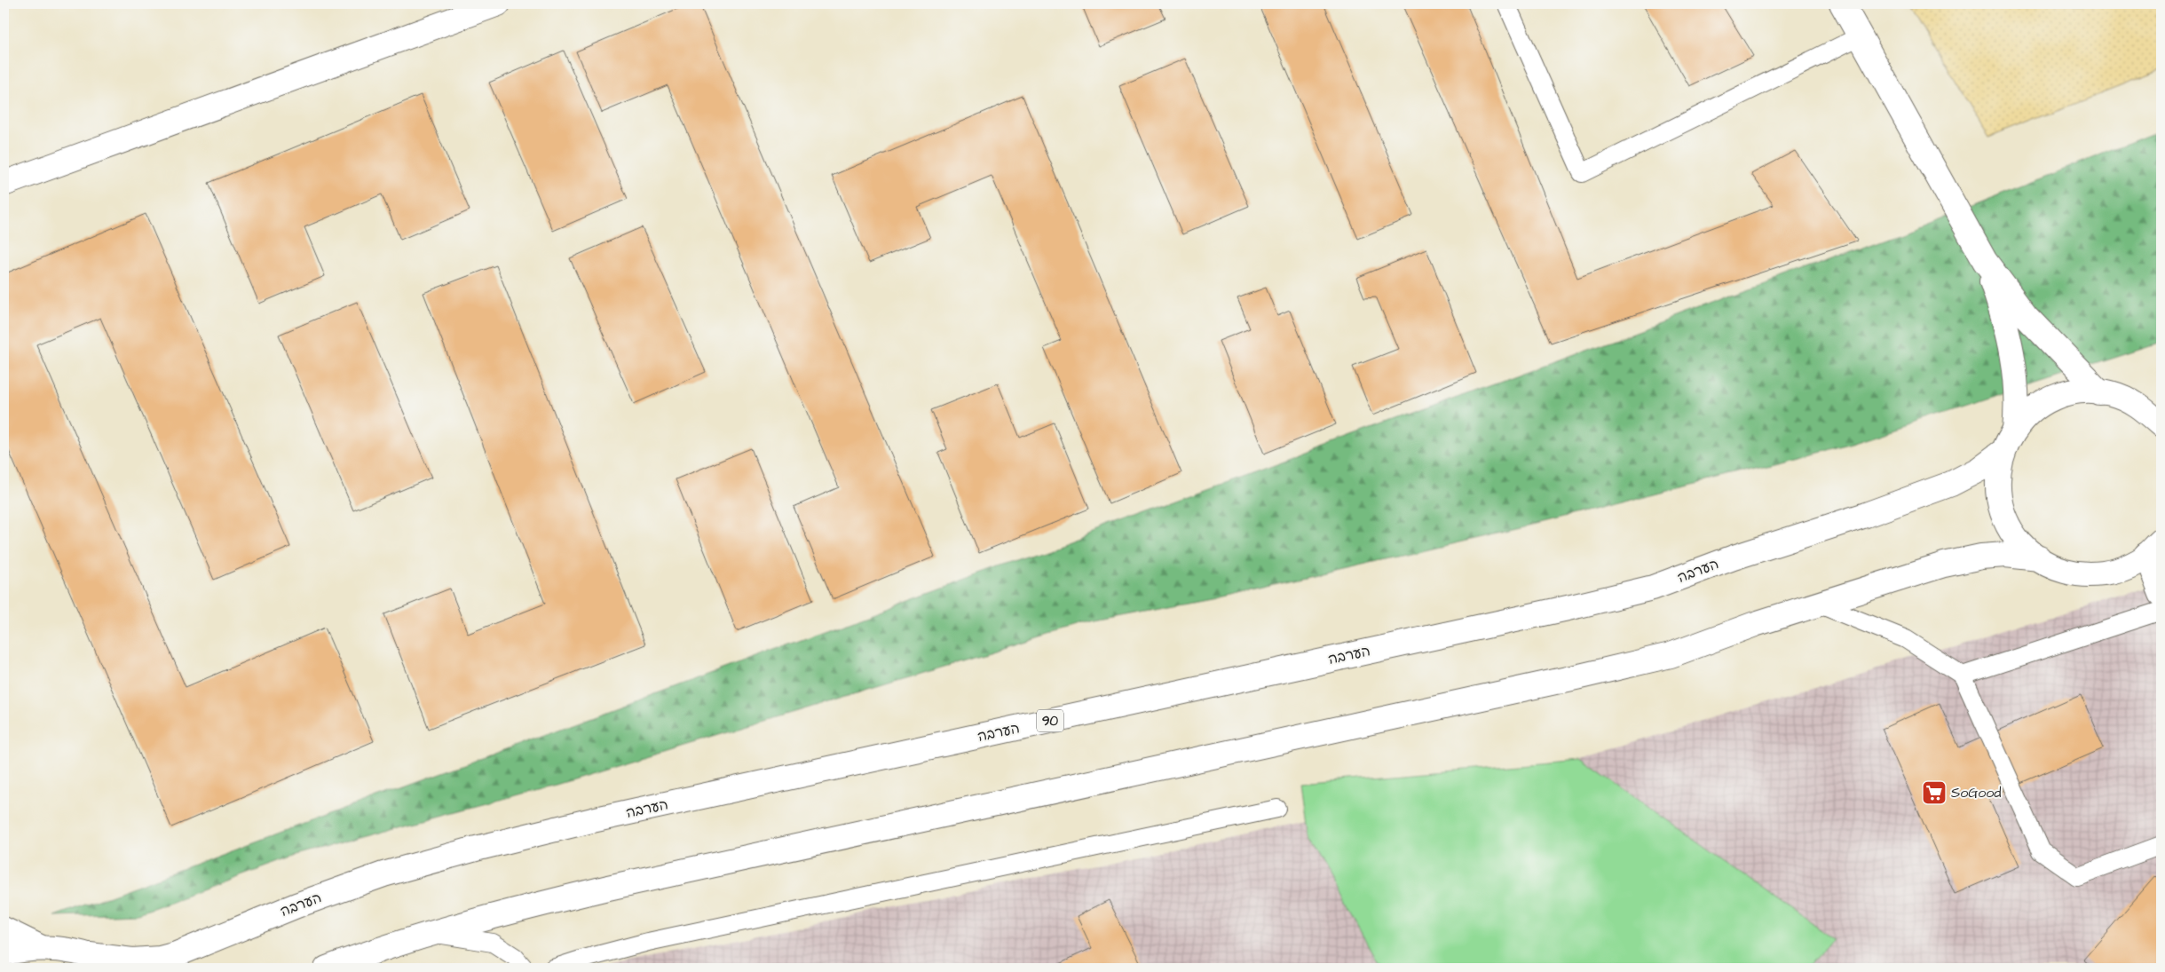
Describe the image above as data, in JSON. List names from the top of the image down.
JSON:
{
  "streets": {
    "main road": ["הערבה", "90"]
  },
  "crossings": [
    ["הערבה", "90"]
  ],
  "places": {
    "supermarket": ["SoGood"]
  }
}
